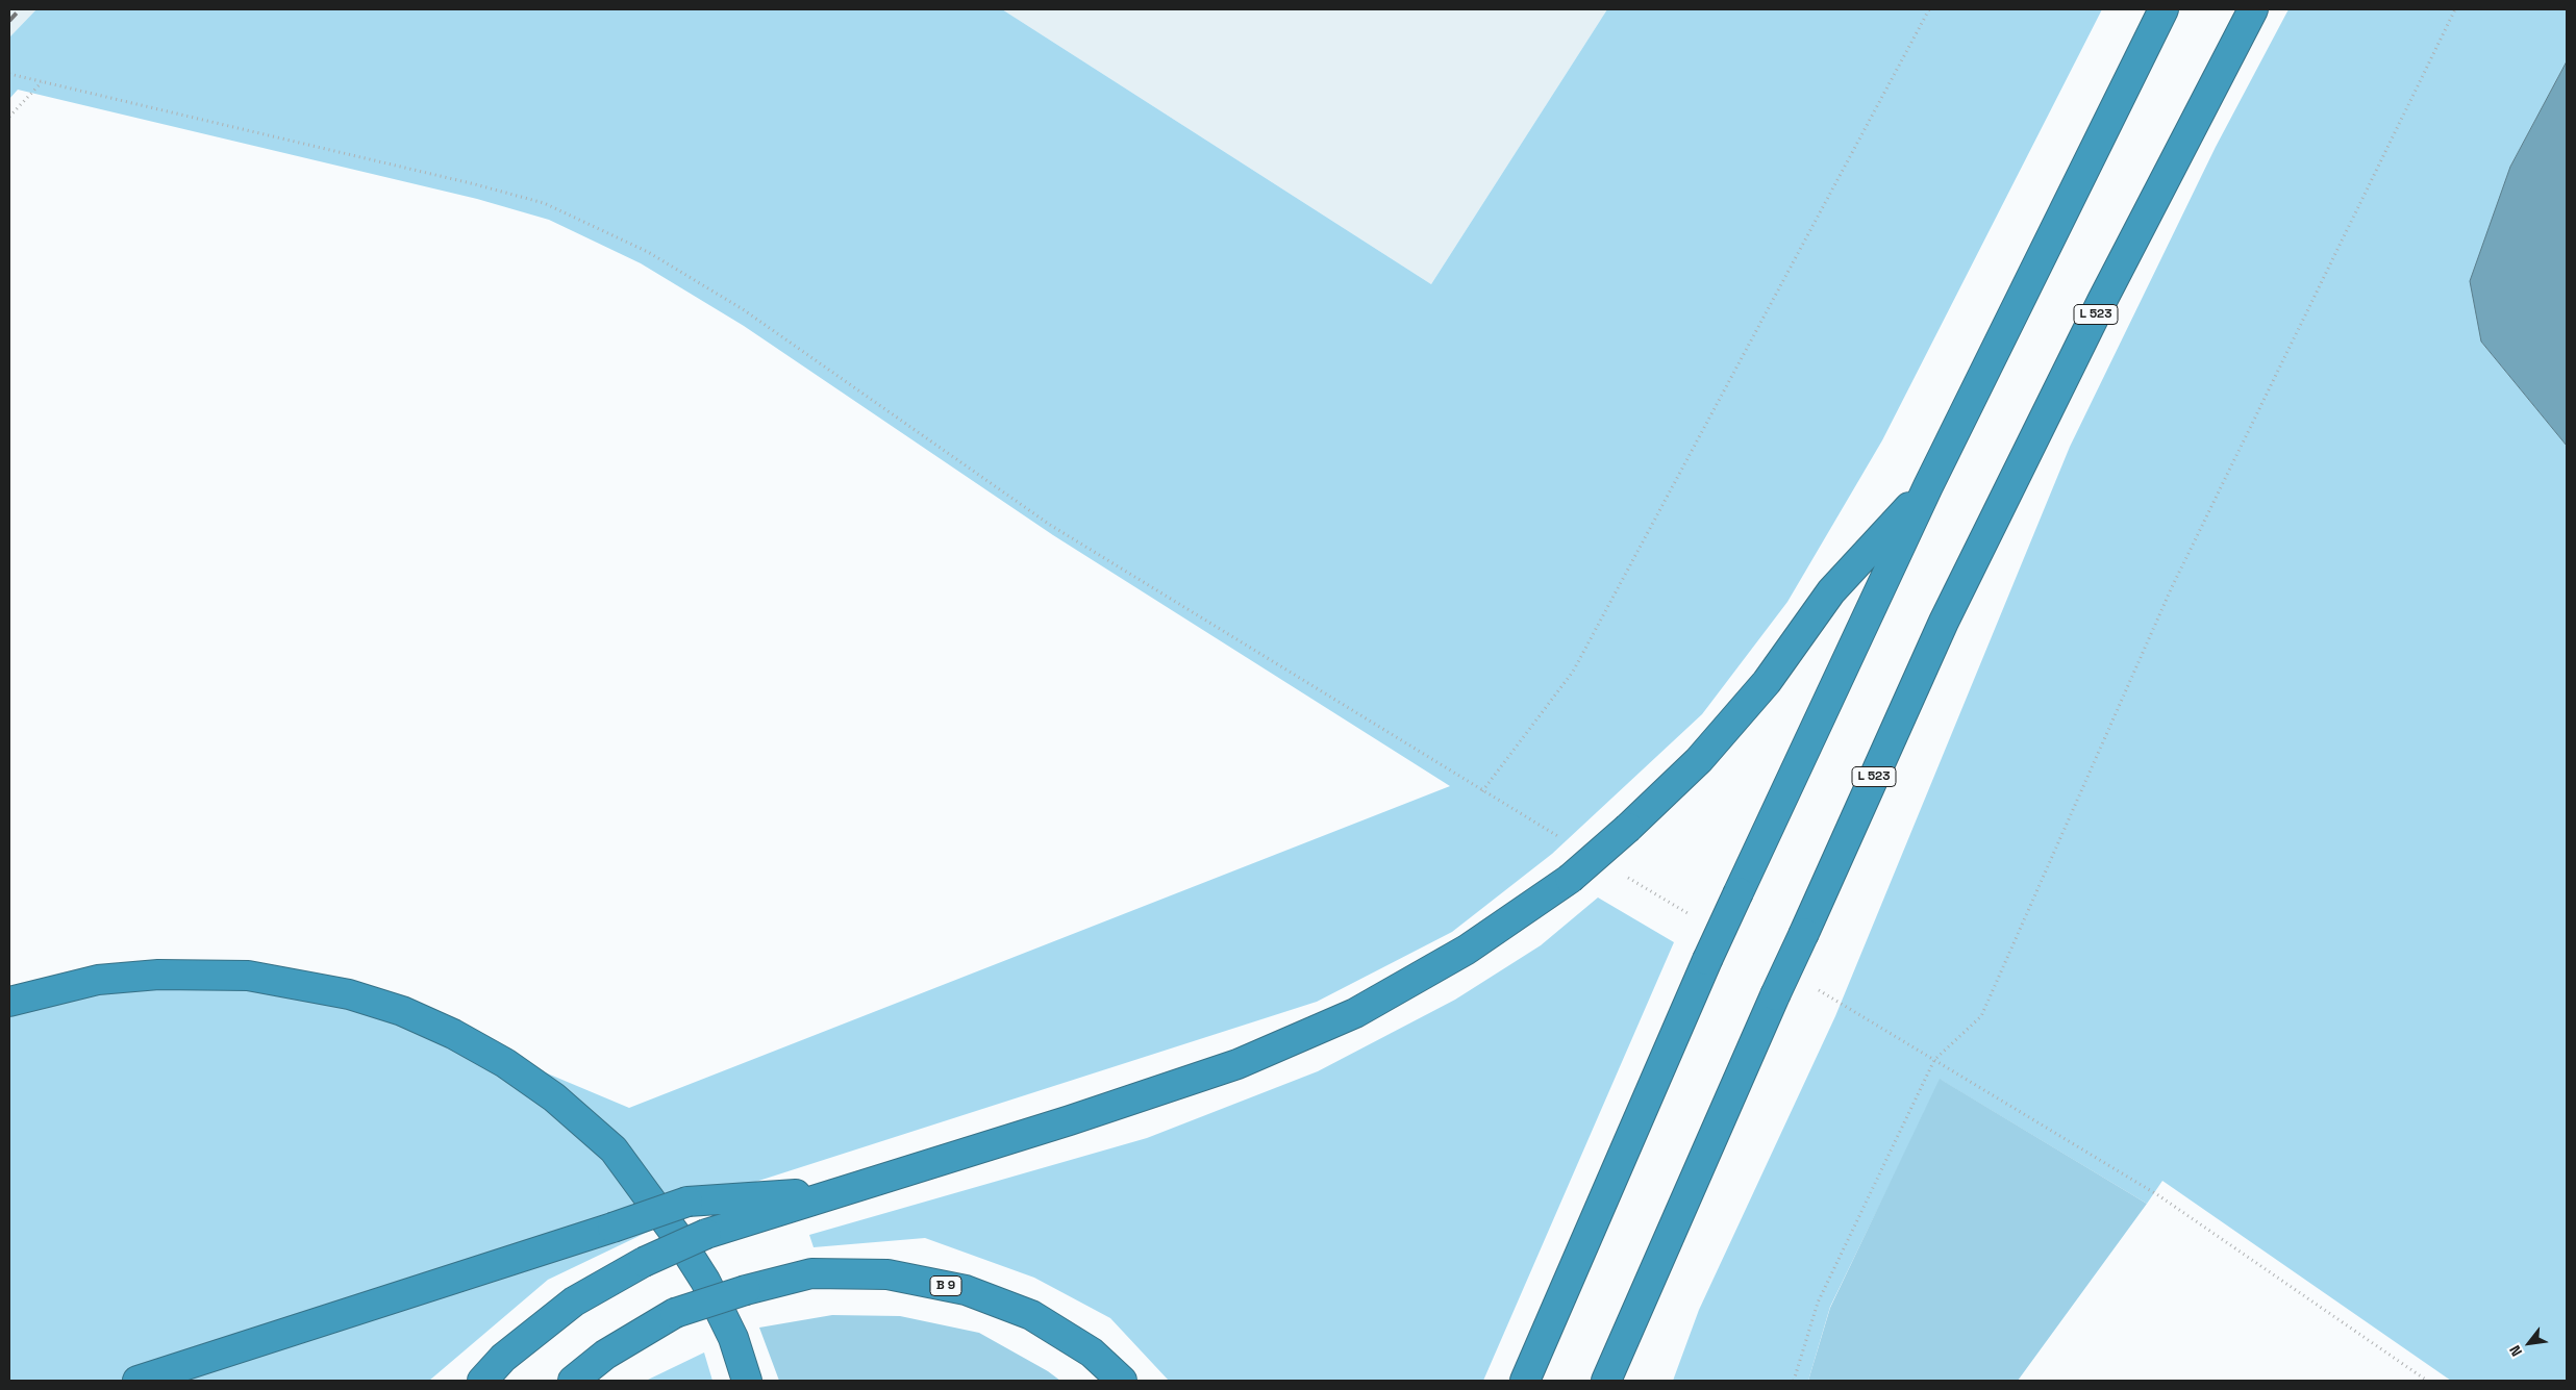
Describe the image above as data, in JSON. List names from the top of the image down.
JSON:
{
  "streets": {
    "highway": ["L 523", "B 9"]
  },
  "north": "bottom left"
}
